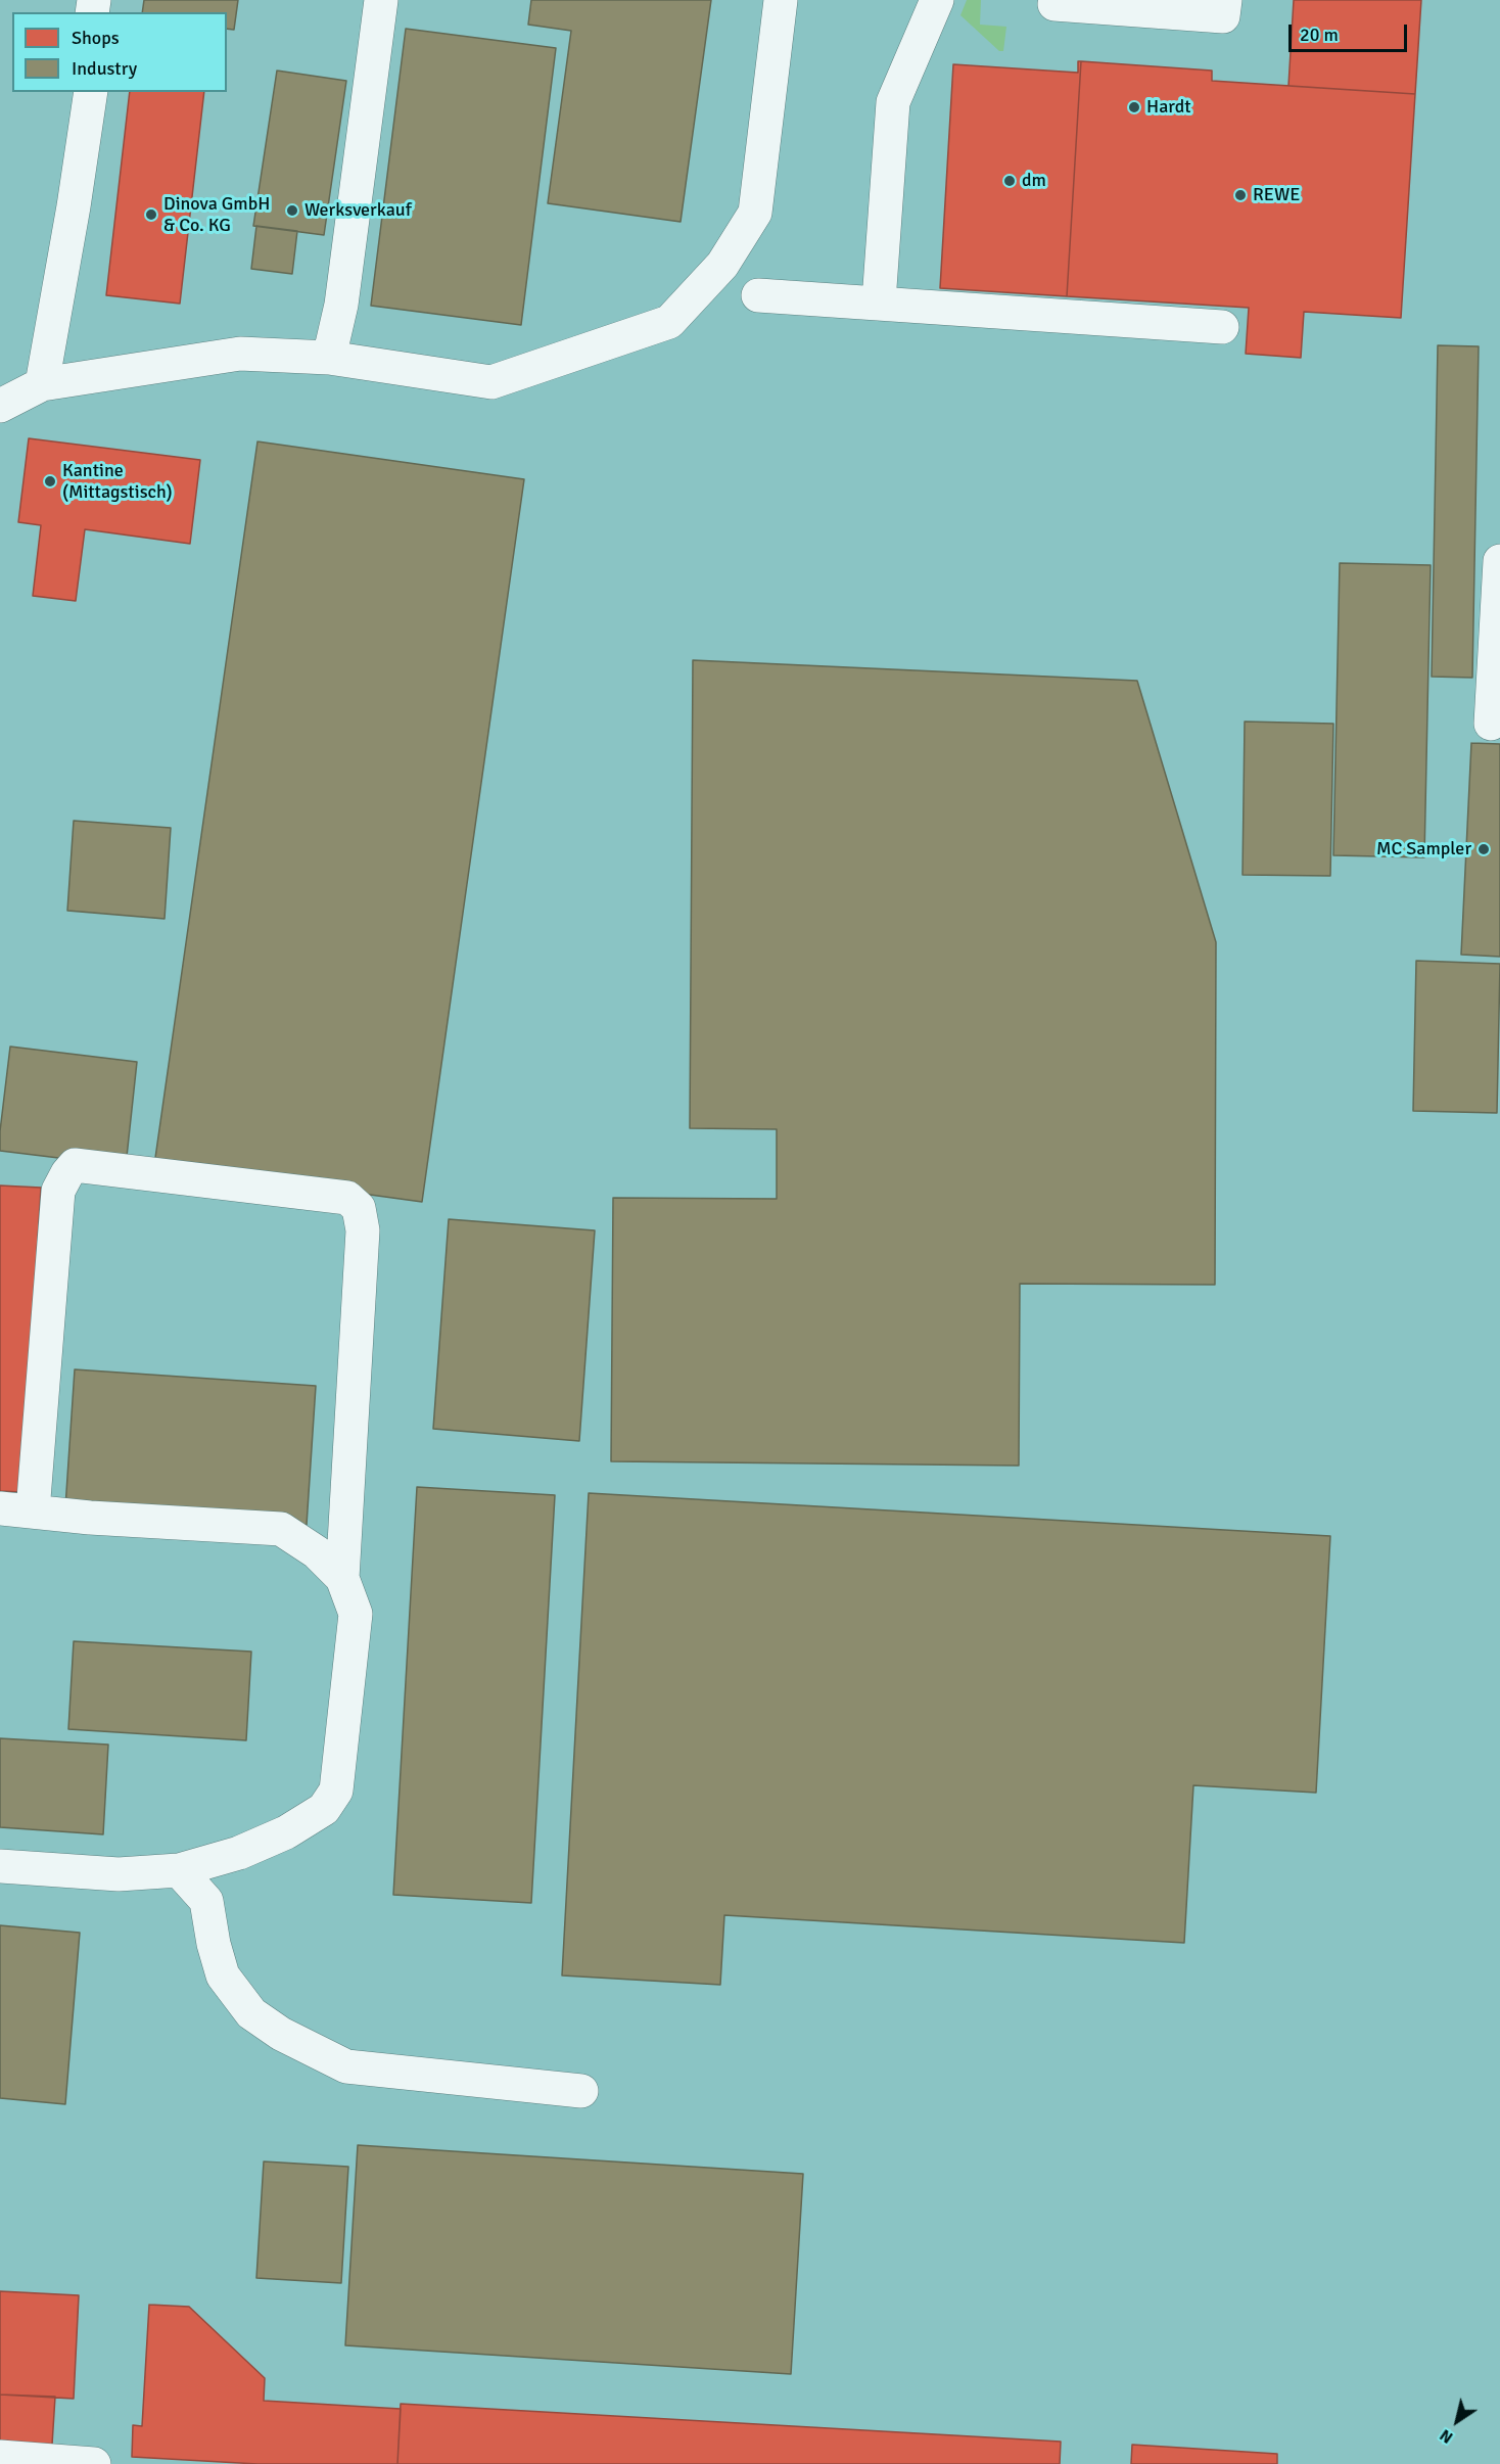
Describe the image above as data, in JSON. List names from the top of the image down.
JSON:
{
  "places": [
    "Hardt",
    "dm",
    "REWE",
    "Werksverkauf",
    "Dinova GmbH & Co. KG",
    "Kantine (Mittagstisch)",
    "MC Sampler"
  ],
  "legend": ["Shops", "Industry"],
  "scale_bar": "20 m",
  "north": "bottom left"
}
